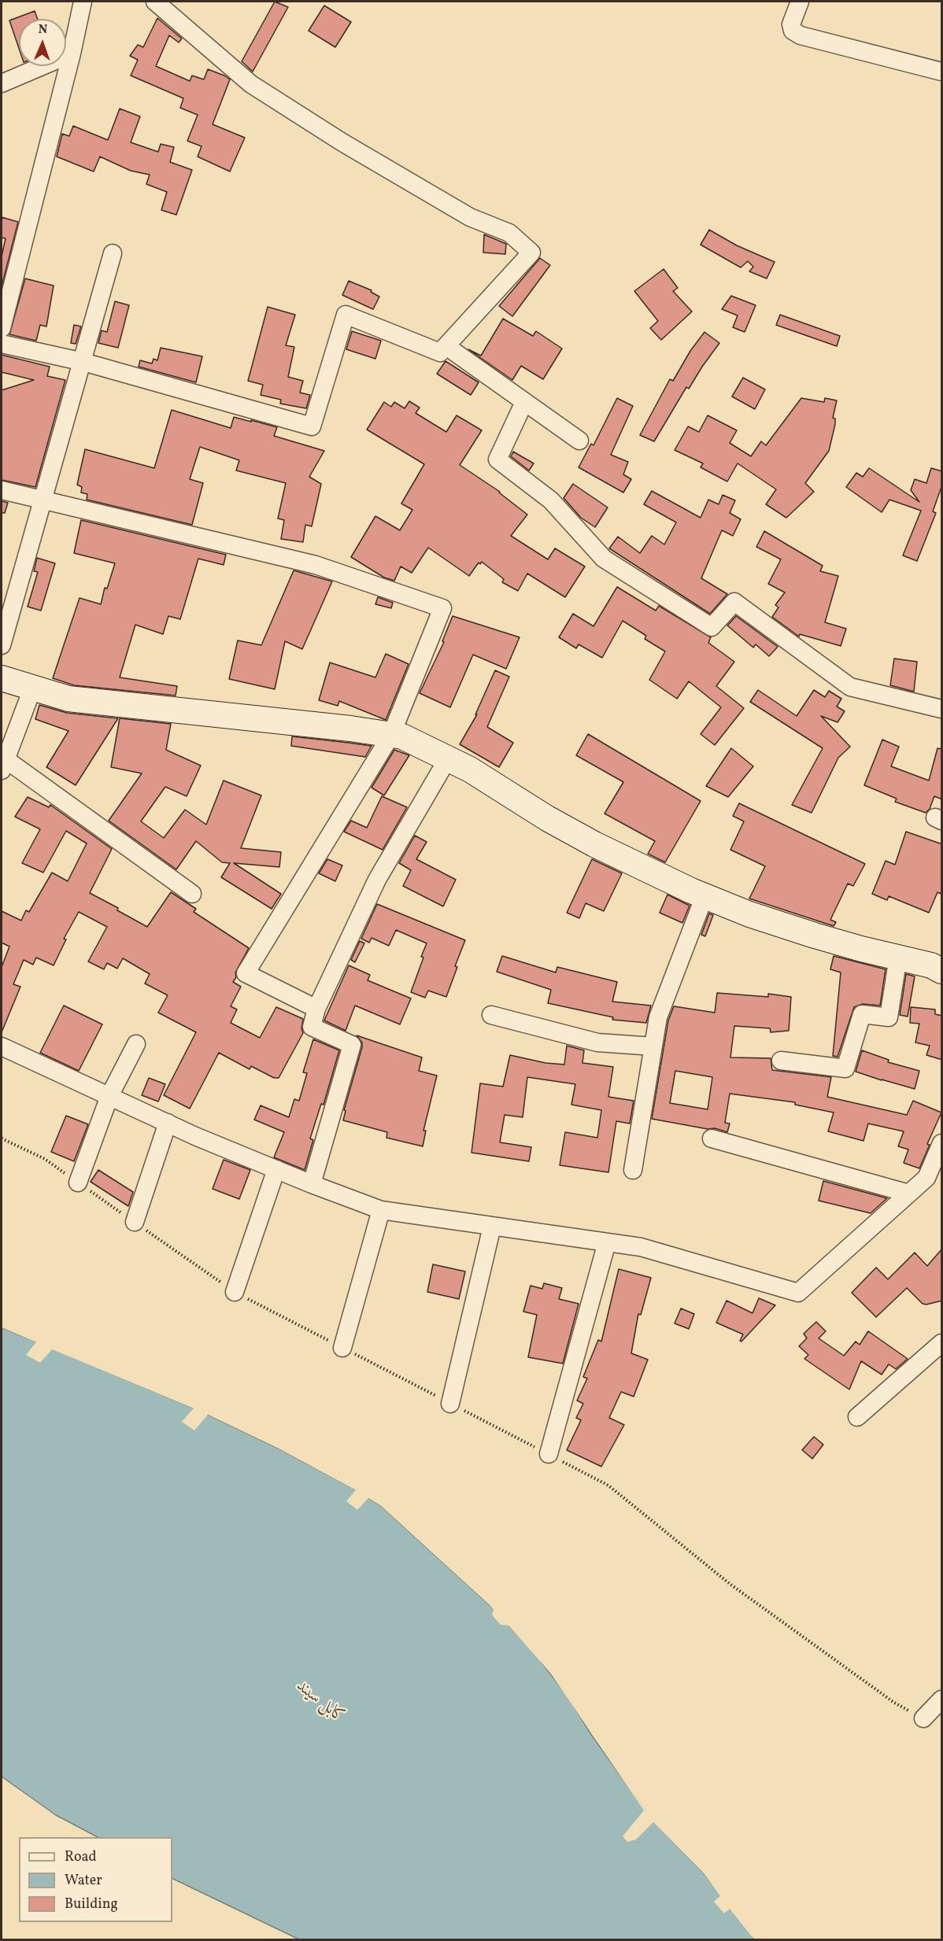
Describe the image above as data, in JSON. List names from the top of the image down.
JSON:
{
  "water": ["کابل سيند"],
  "legend": ["Road", "Water", "Building"],
  "north": "top"
}
